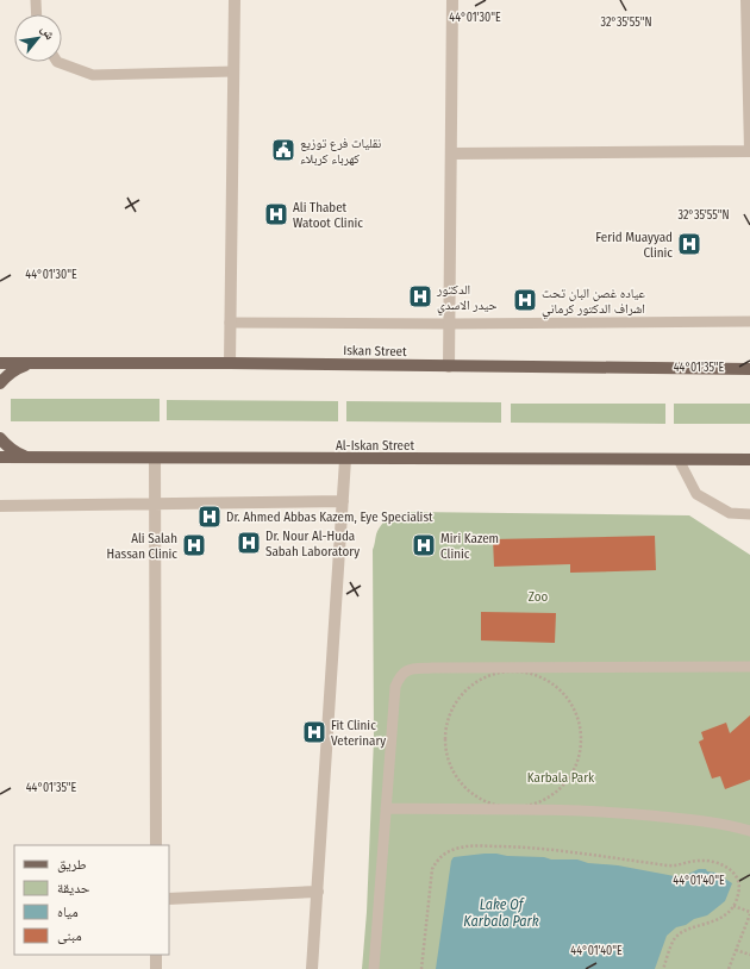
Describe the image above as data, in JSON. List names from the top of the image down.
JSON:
{
  "streets": {
    "main road": ["Iskan Street", "Al-Iskan Street"]
  },
  "water": ["Lake Of Karbala Park"],
  "parks": ["Zoo", "Karbala Park"],
  "places": {
    "public building": ["نقليات فرع توزيع كهرباء كربلاء"],
    "hospital": [
      "Ali Thabet Watoot Clinic",
      "Ferid Muayyad Clinic",
      "الدكتور حيدر الاسدي",
      "عياده غصن البان تحت اشراف الدكتور كرماني",
      "Dr. Ahmed Abbas Kazem, Eye Specialist",
      "Dr. Nour Al-Huda Sabah Laboratory",
      "Ali Salah Hassan Clinic",
      "Miri Kazem Clinic",
      "Fit Clinic Veterinary"
    ]
  },
  "legend": [
    "طريق",
    "حديقة",
    "مياه",
    "مبنى"
  ],
  "north": "top right",
  "coordinates": [
    "44°01'30\"E",
    "32°35'55\"N",
    "44°01'35\"E",
    "44°01'40\"E"
  ]
}
